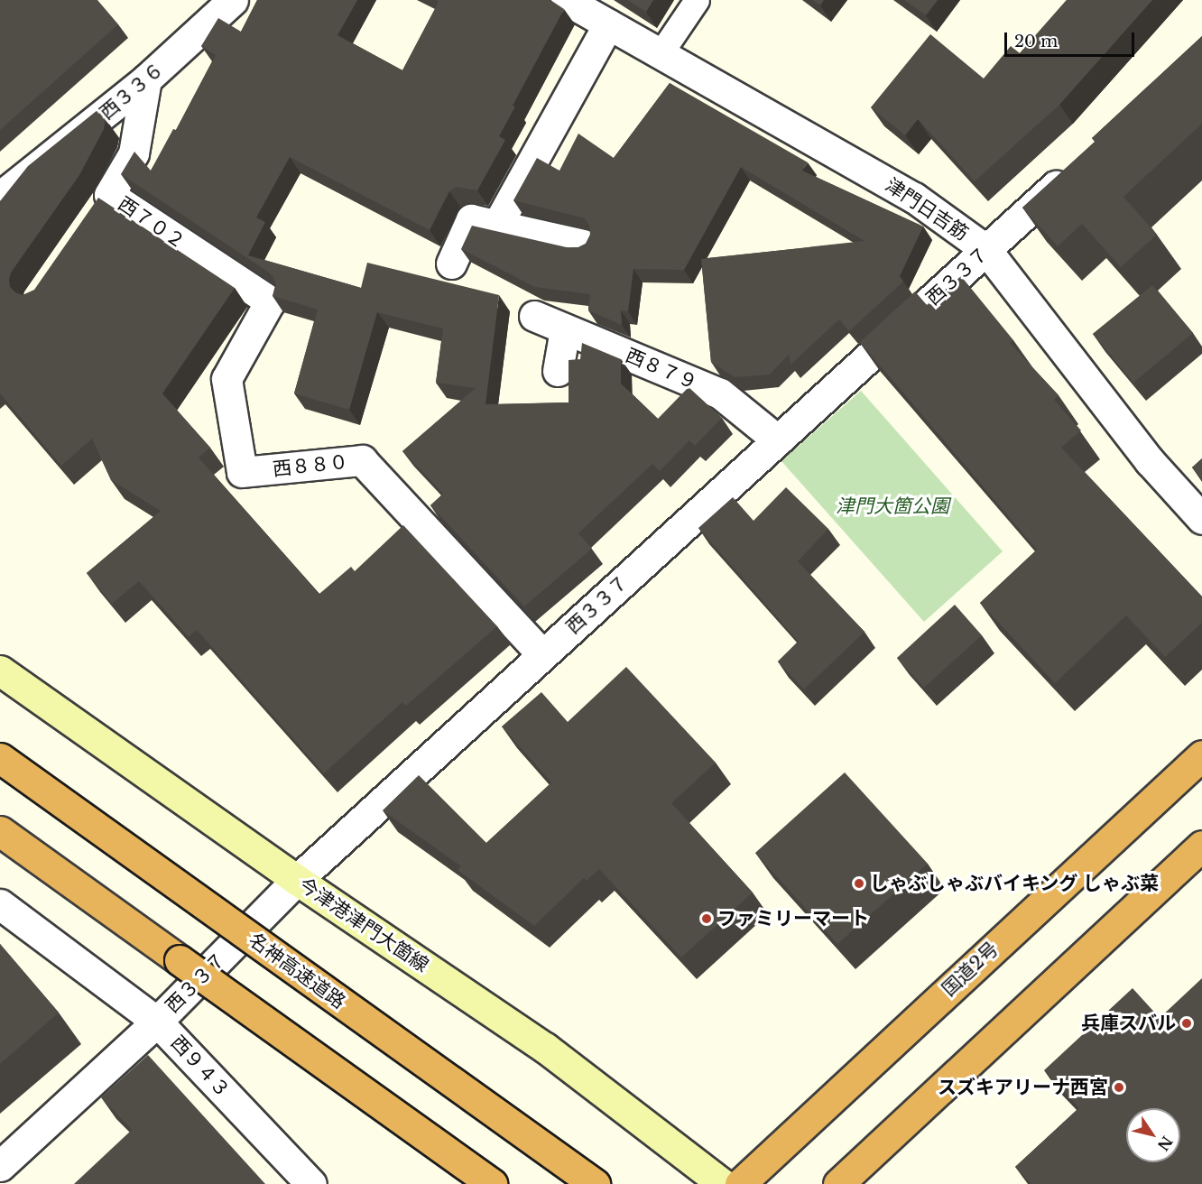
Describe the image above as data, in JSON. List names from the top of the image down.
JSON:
{
  "streets": {
    "highway": ["国道2号", "名神高速道路"],
    "main road": ["今津港津門大箇線"],
    "street": [
      "西３３６",
      "津門日吉筋",
      "西７０２",
      "西３３７",
      "西８７９",
      "西８８０",
      "西９４３"
    ]
  },
  "crossings": [
    ["西３３６", "西７０２"],
    ["津門日吉筋", "西３３７"],
    ["西７０２", "西８８０"],
    ["西３３７", "西８７９"],
    ["西３３７", "西８８０"],
    ["西３３７", "今津港津門大箇線"],
    ["西３３７", "西９４３"]
  ],
  "parks": ["津門大箇公園"],
  "places": [
    "しゃぶしゃぶバイキング しゃぶ菜",
    "ファミリーマート",
    "兵庫スバル",
    "スズキアリーナ西宮"
  ],
  "scale_bar": "20 m",
  "north": "bottom right"
}
